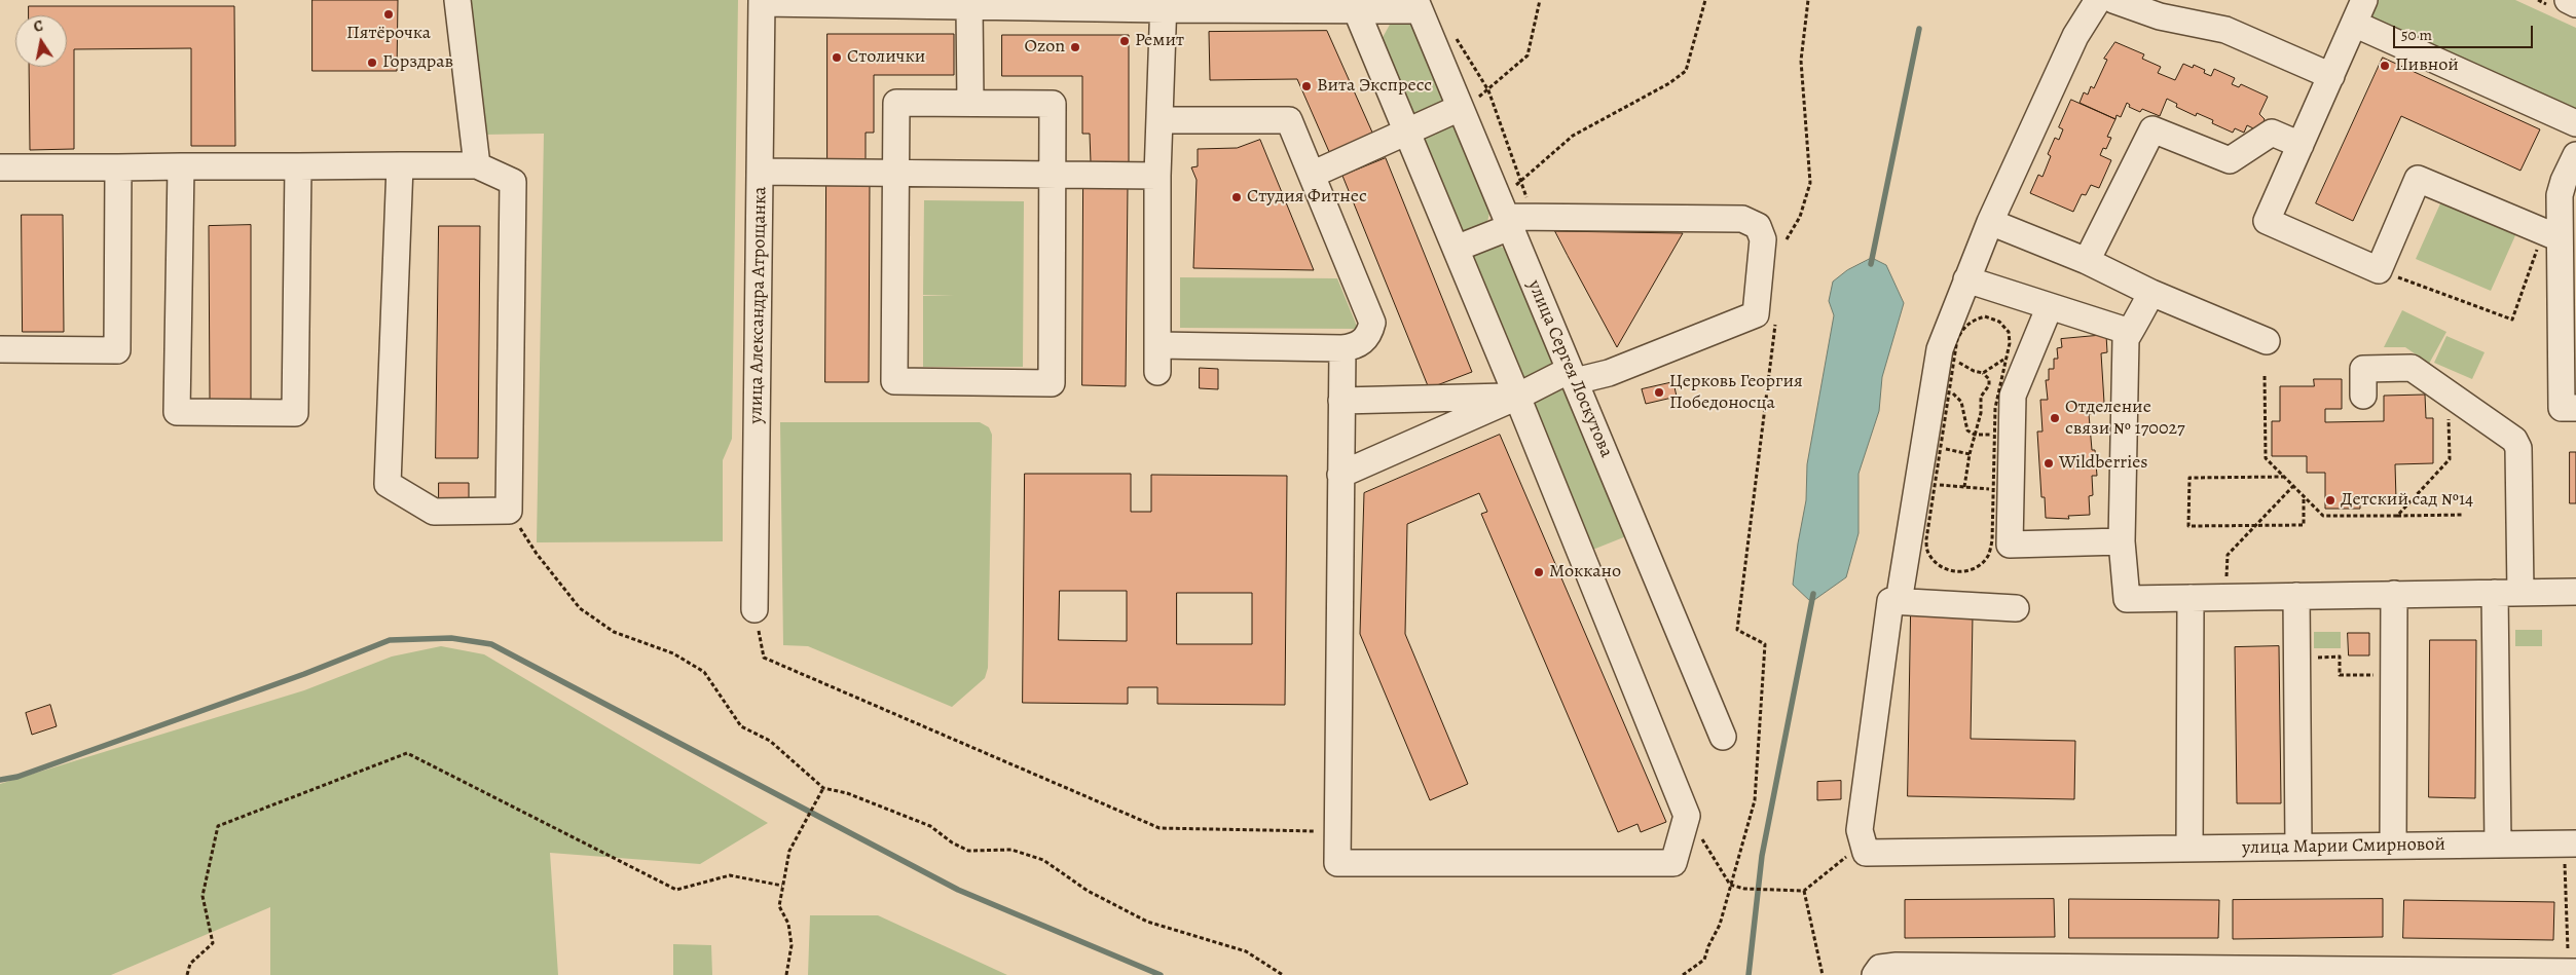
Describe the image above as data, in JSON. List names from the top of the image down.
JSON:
{
  "streets": {
    "street": ["улица Александра Атрощанка", "улица Сергея Лоскутова", "улица Марии Смирновой"]
  },
  "places": [
    "Пятёрочка",
    "Ремит",
    "Ozon",
    "Столички",
    "Горздрав",
    "Пивной",
    "Вита Экспресс",
    "Студия Фитнес",
    "Церковь Георгия Победоносца",
    "Отделение связи № 170027",
    "Wildberries",
    "Детский сад №14",
    "Моккано"
  ],
  "scale_bar": "50 m",
  "north": "top"
}
